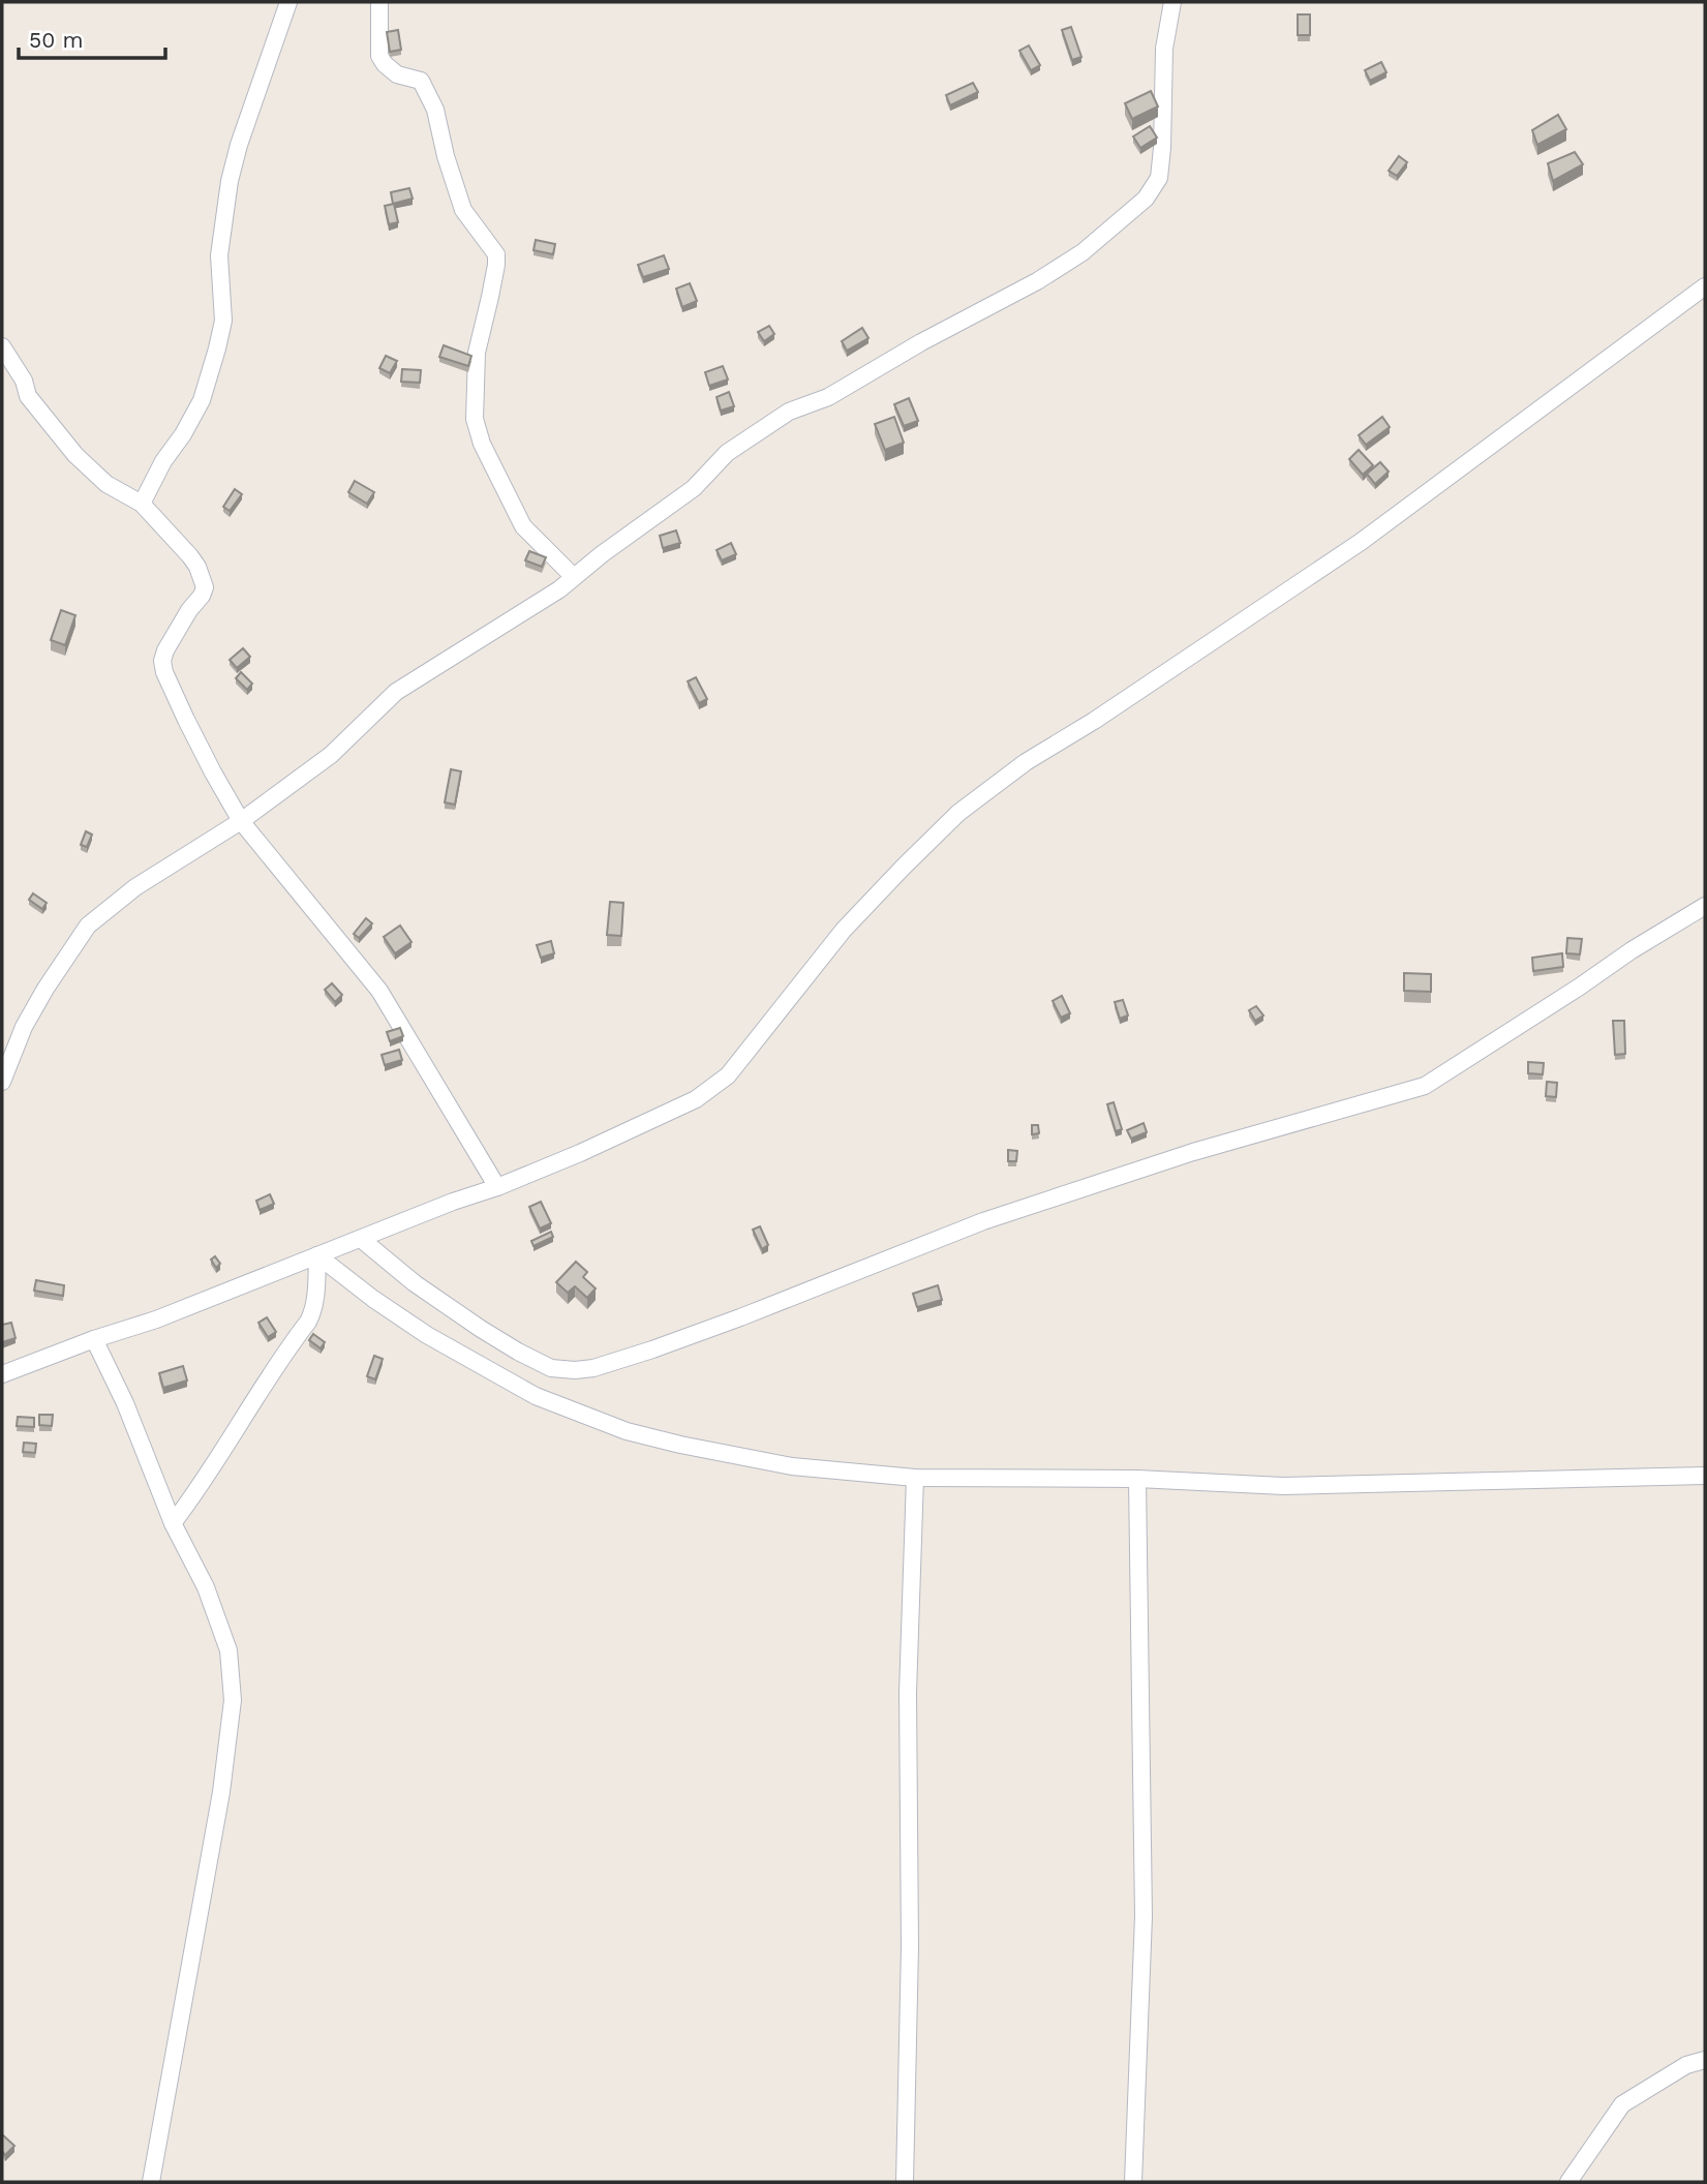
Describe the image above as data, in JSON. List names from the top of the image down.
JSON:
{
  "scale_bar": "50 m"
}
